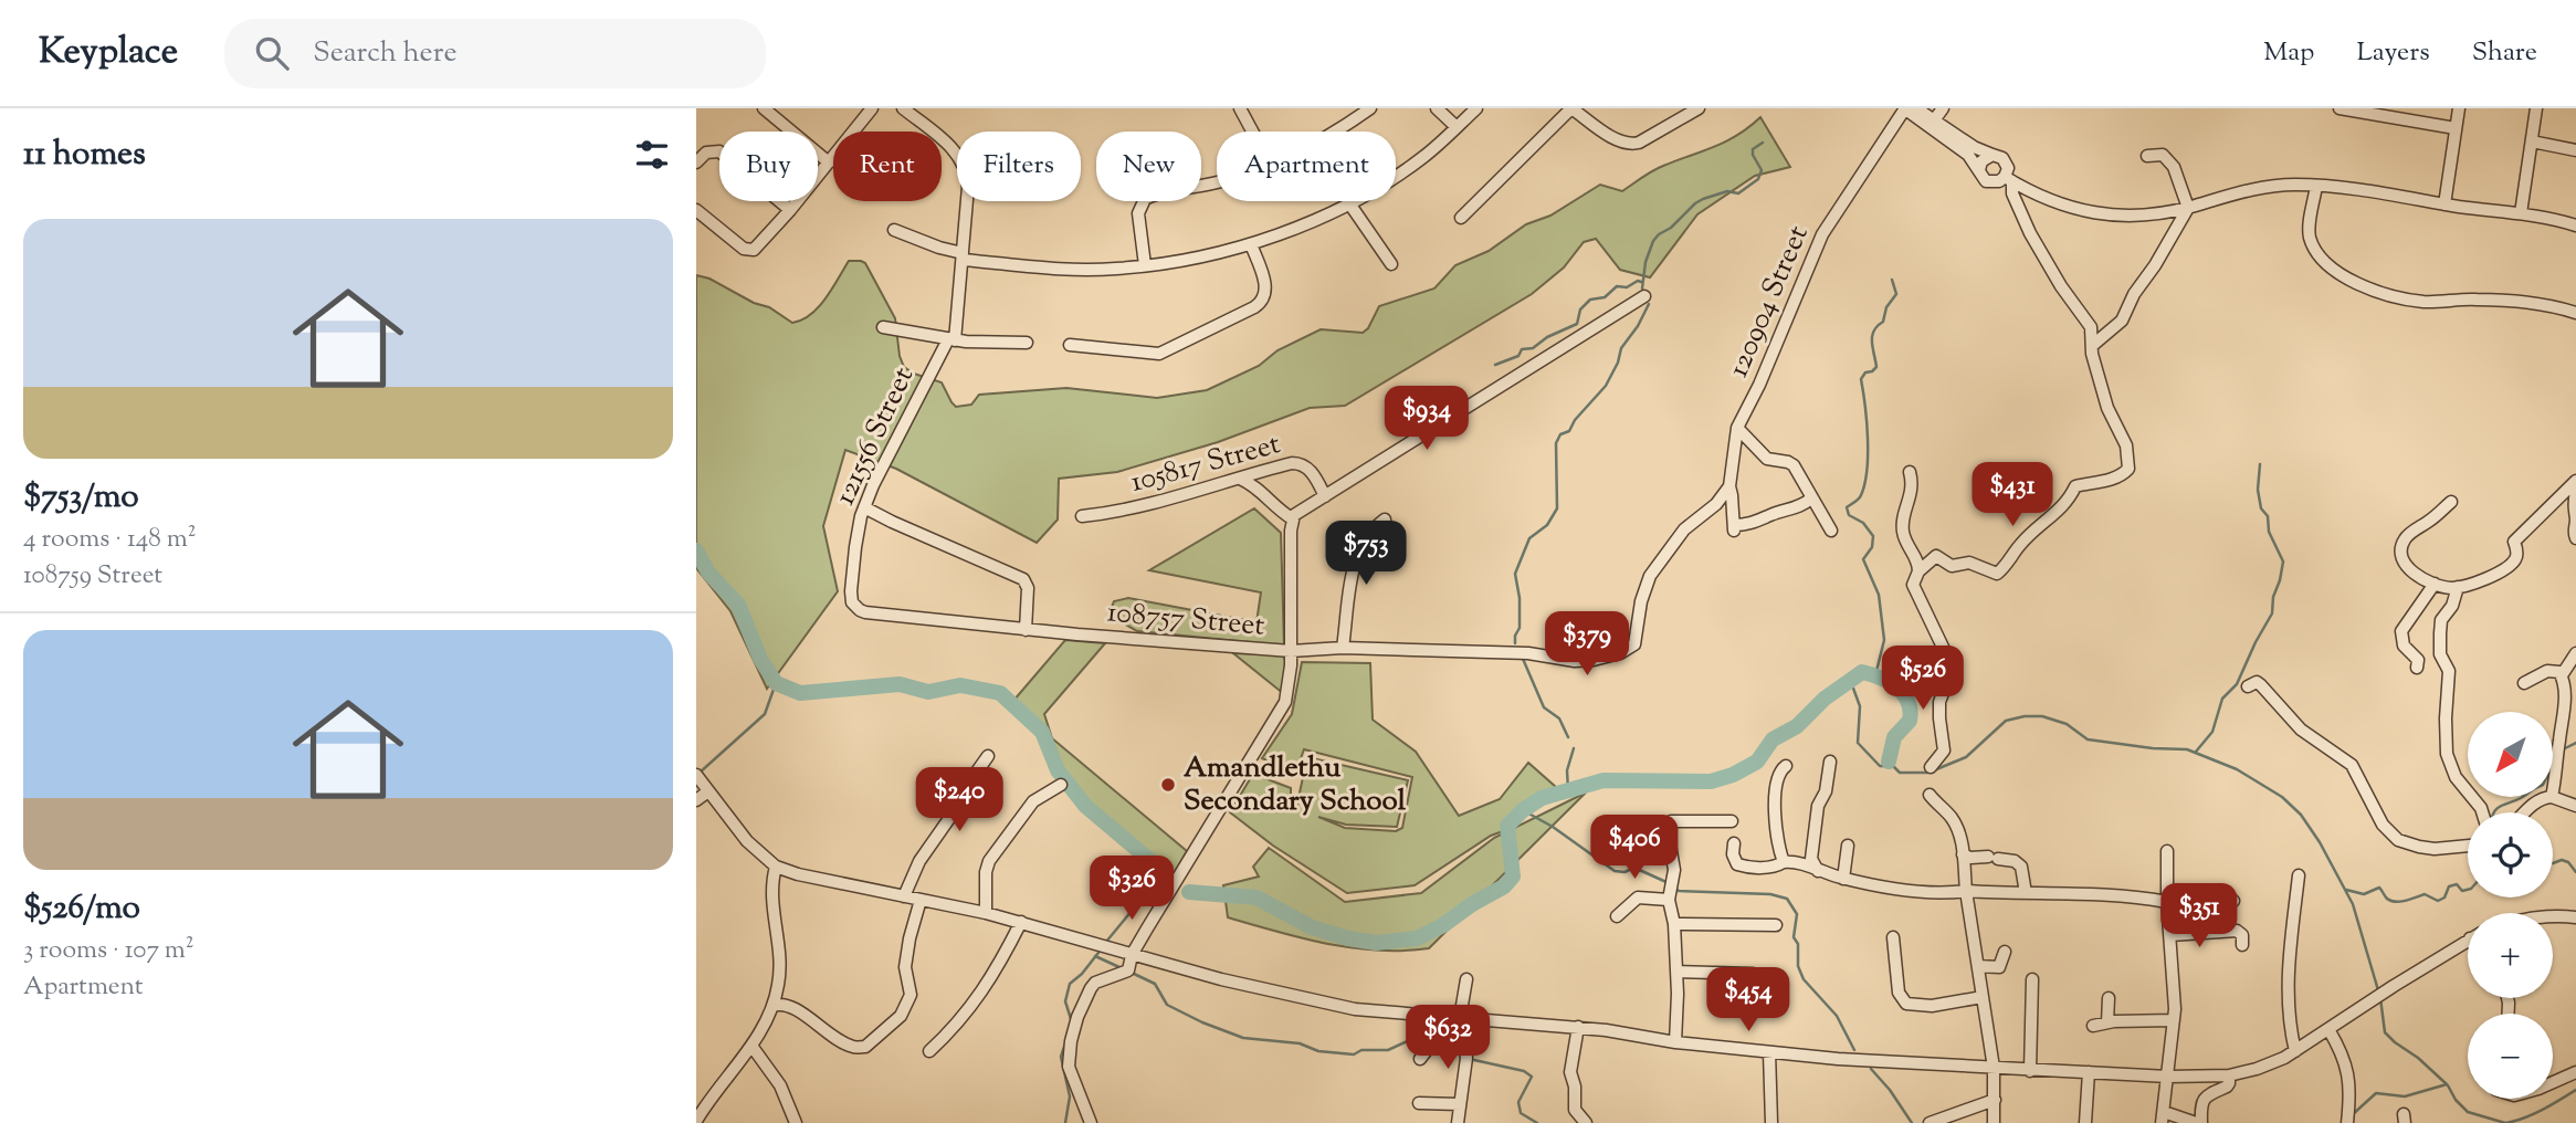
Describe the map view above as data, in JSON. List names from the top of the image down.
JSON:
{
  "streets": {
    "street": [
      "120904 Street",
      "121556 Street",
      "105817 Street",
      "108757 Street"
    ]
  },
  "crossings": [
    ["120904 Street", "108757 Street"],
    ["121556 Street", "108757 Street"]
  ],
  "places": ["Amandlethu Secondary School"],
  "north": "bottom left",
  "page": {
    "header": "Keyplace",
    "search": "Search here",
    "nav": ["Map", "Layers", "Share"],
    "heading": "11 homes",
    "chip": [
      "Buy",
      "Rent",
      "Filters",
      "New",
      "Apartment"
    ],
    "list": [
      {
        "name": "$753/mo",
        "note": "4 rooms · 148 m² · 108759 Street"
      },
      {
        "name": "$526/mo",
        "note": "3 rooms · 107 m² · Apartment"
      }
    ],
    "price": [
      "$934",
      "$431",
      "$753",
      "$379",
      "$526",
      "$240",
      "$406",
      "$326",
      "$351",
      "$454",
      "$632"
    ],
    "map_buttons": ["+", "−"]
  }
}
